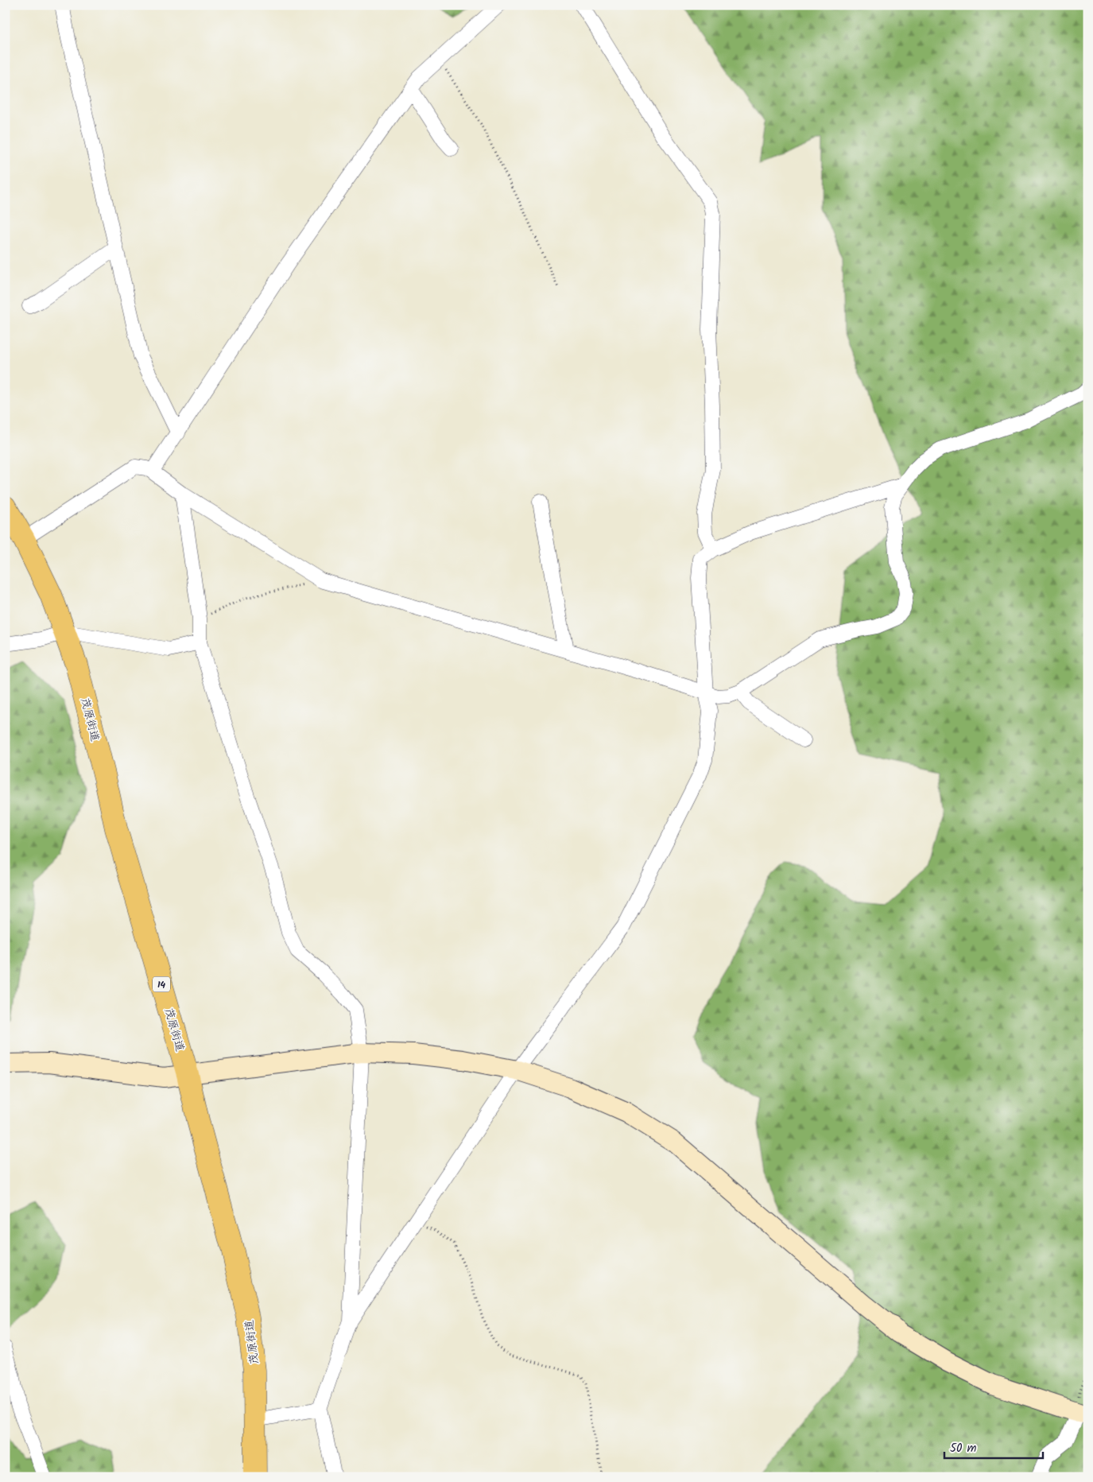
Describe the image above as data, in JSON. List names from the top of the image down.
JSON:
{
  "streets": {
    "main road": ["茂原街道", "14"]
  },
  "scale_bar": "50 m"
}
